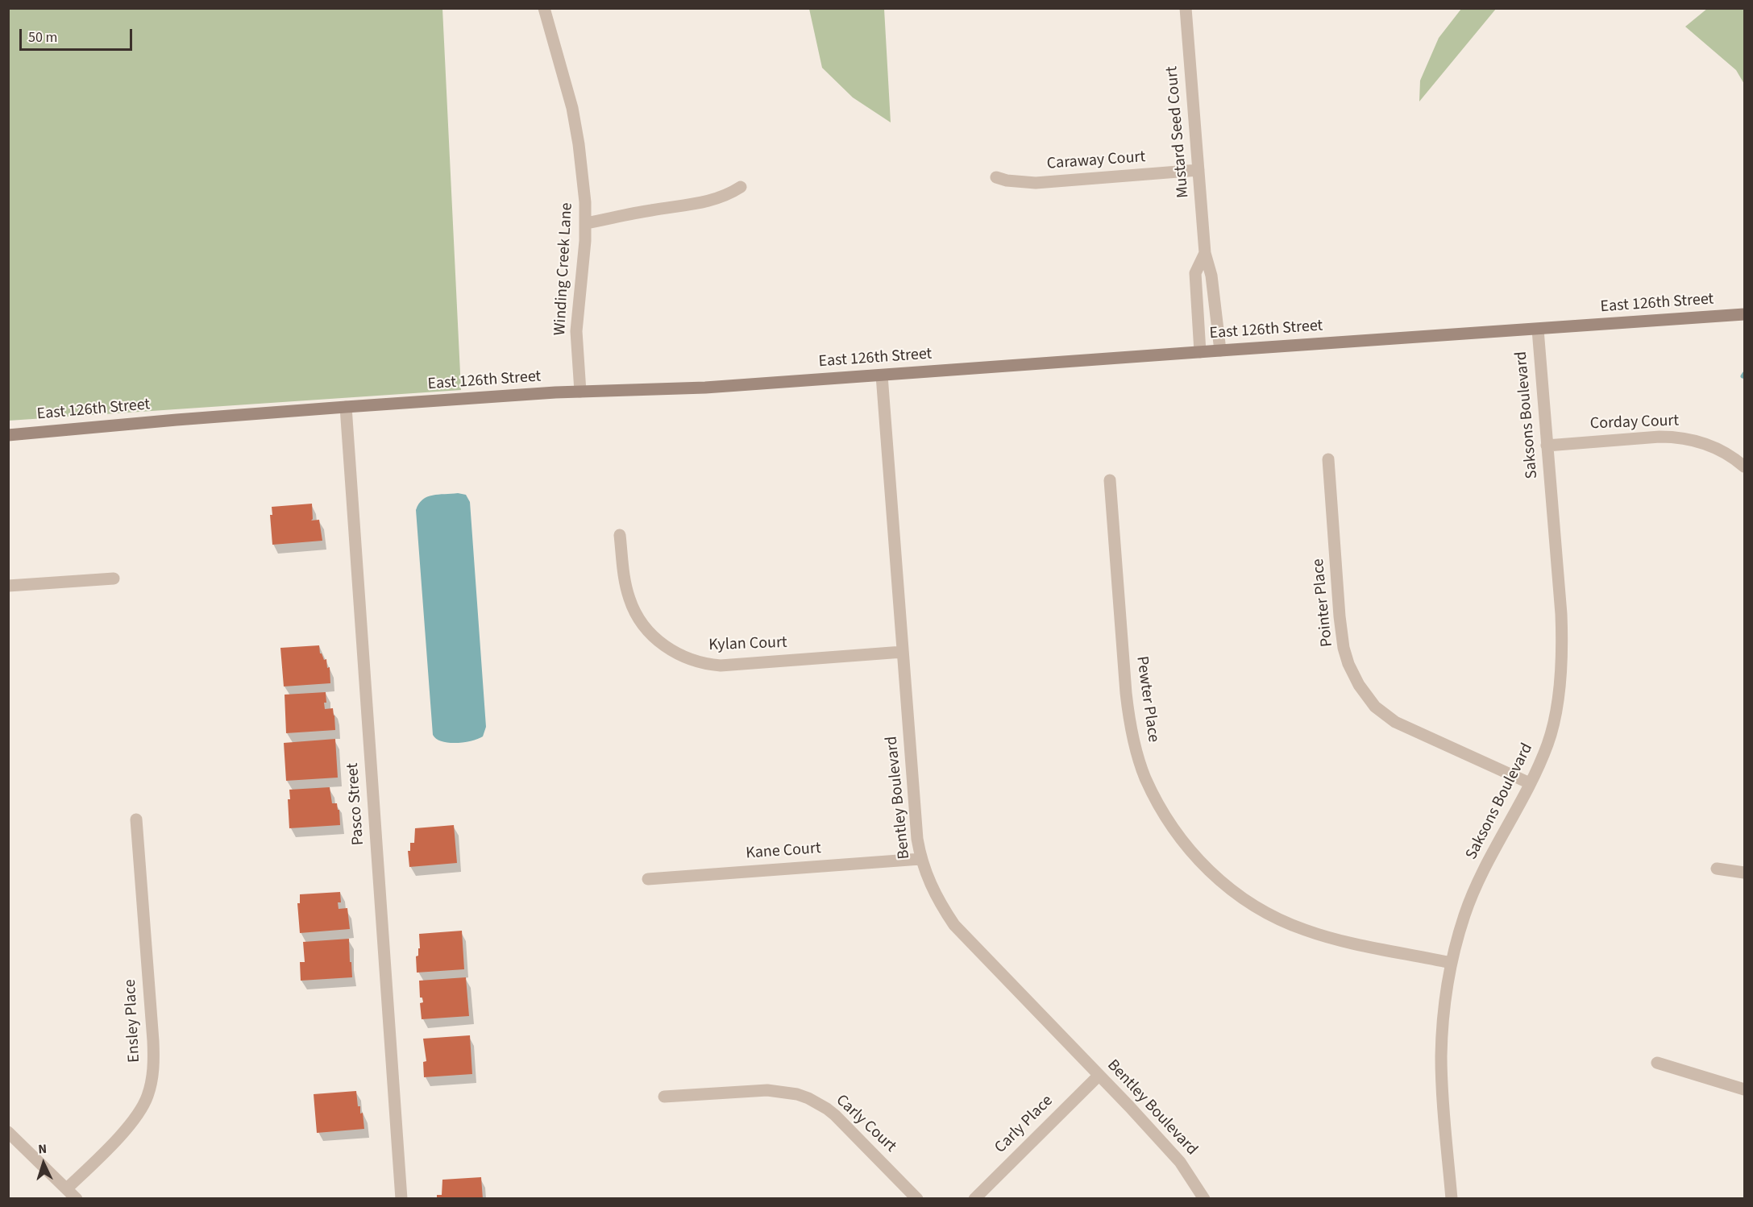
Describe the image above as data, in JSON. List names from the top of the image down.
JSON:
{
  "streets": {
    "main road": ["East 126th Street"],
    "street": [
      "Mustard Seed Court",
      "Caraway Court",
      "Winding Creek Lane",
      "Saksons Boulevard",
      "Corday Court",
      "Pointer Place",
      "Kylan Court",
      "Pewter Place",
      "Bentley Boulevard",
      "Pasco Street",
      "Kane Court",
      "Ensley Place",
      "Carly Court",
      "Carly Place"
    ]
  },
  "crossings": [
    ["Mustard Seed Court", "Caraway Court"],
    ["Mustard Seed Court", "East 126th Street"],
    ["Winding Creek Lane", "East 126th Street"],
    ["East 126th Street", "Saksons Boulevard"],
    ["East 126th Street", "Bentley Boulevard"],
    ["East 126th Street", "Pasco Street"],
    ["Saksons Boulevard", "Corday Court"],
    ["Saksons Boulevard", "Pointer Place"],
    ["Saksons Boulevard", "Pewter Place"],
    ["Kylan Court", "Bentley Boulevard"],
    ["Bentley Boulevard", "Kane Court"],
    ["Bentley Boulevard", "Carly Place"]
  ],
  "scale_bar": "50 m",
  "north": "top"
}
